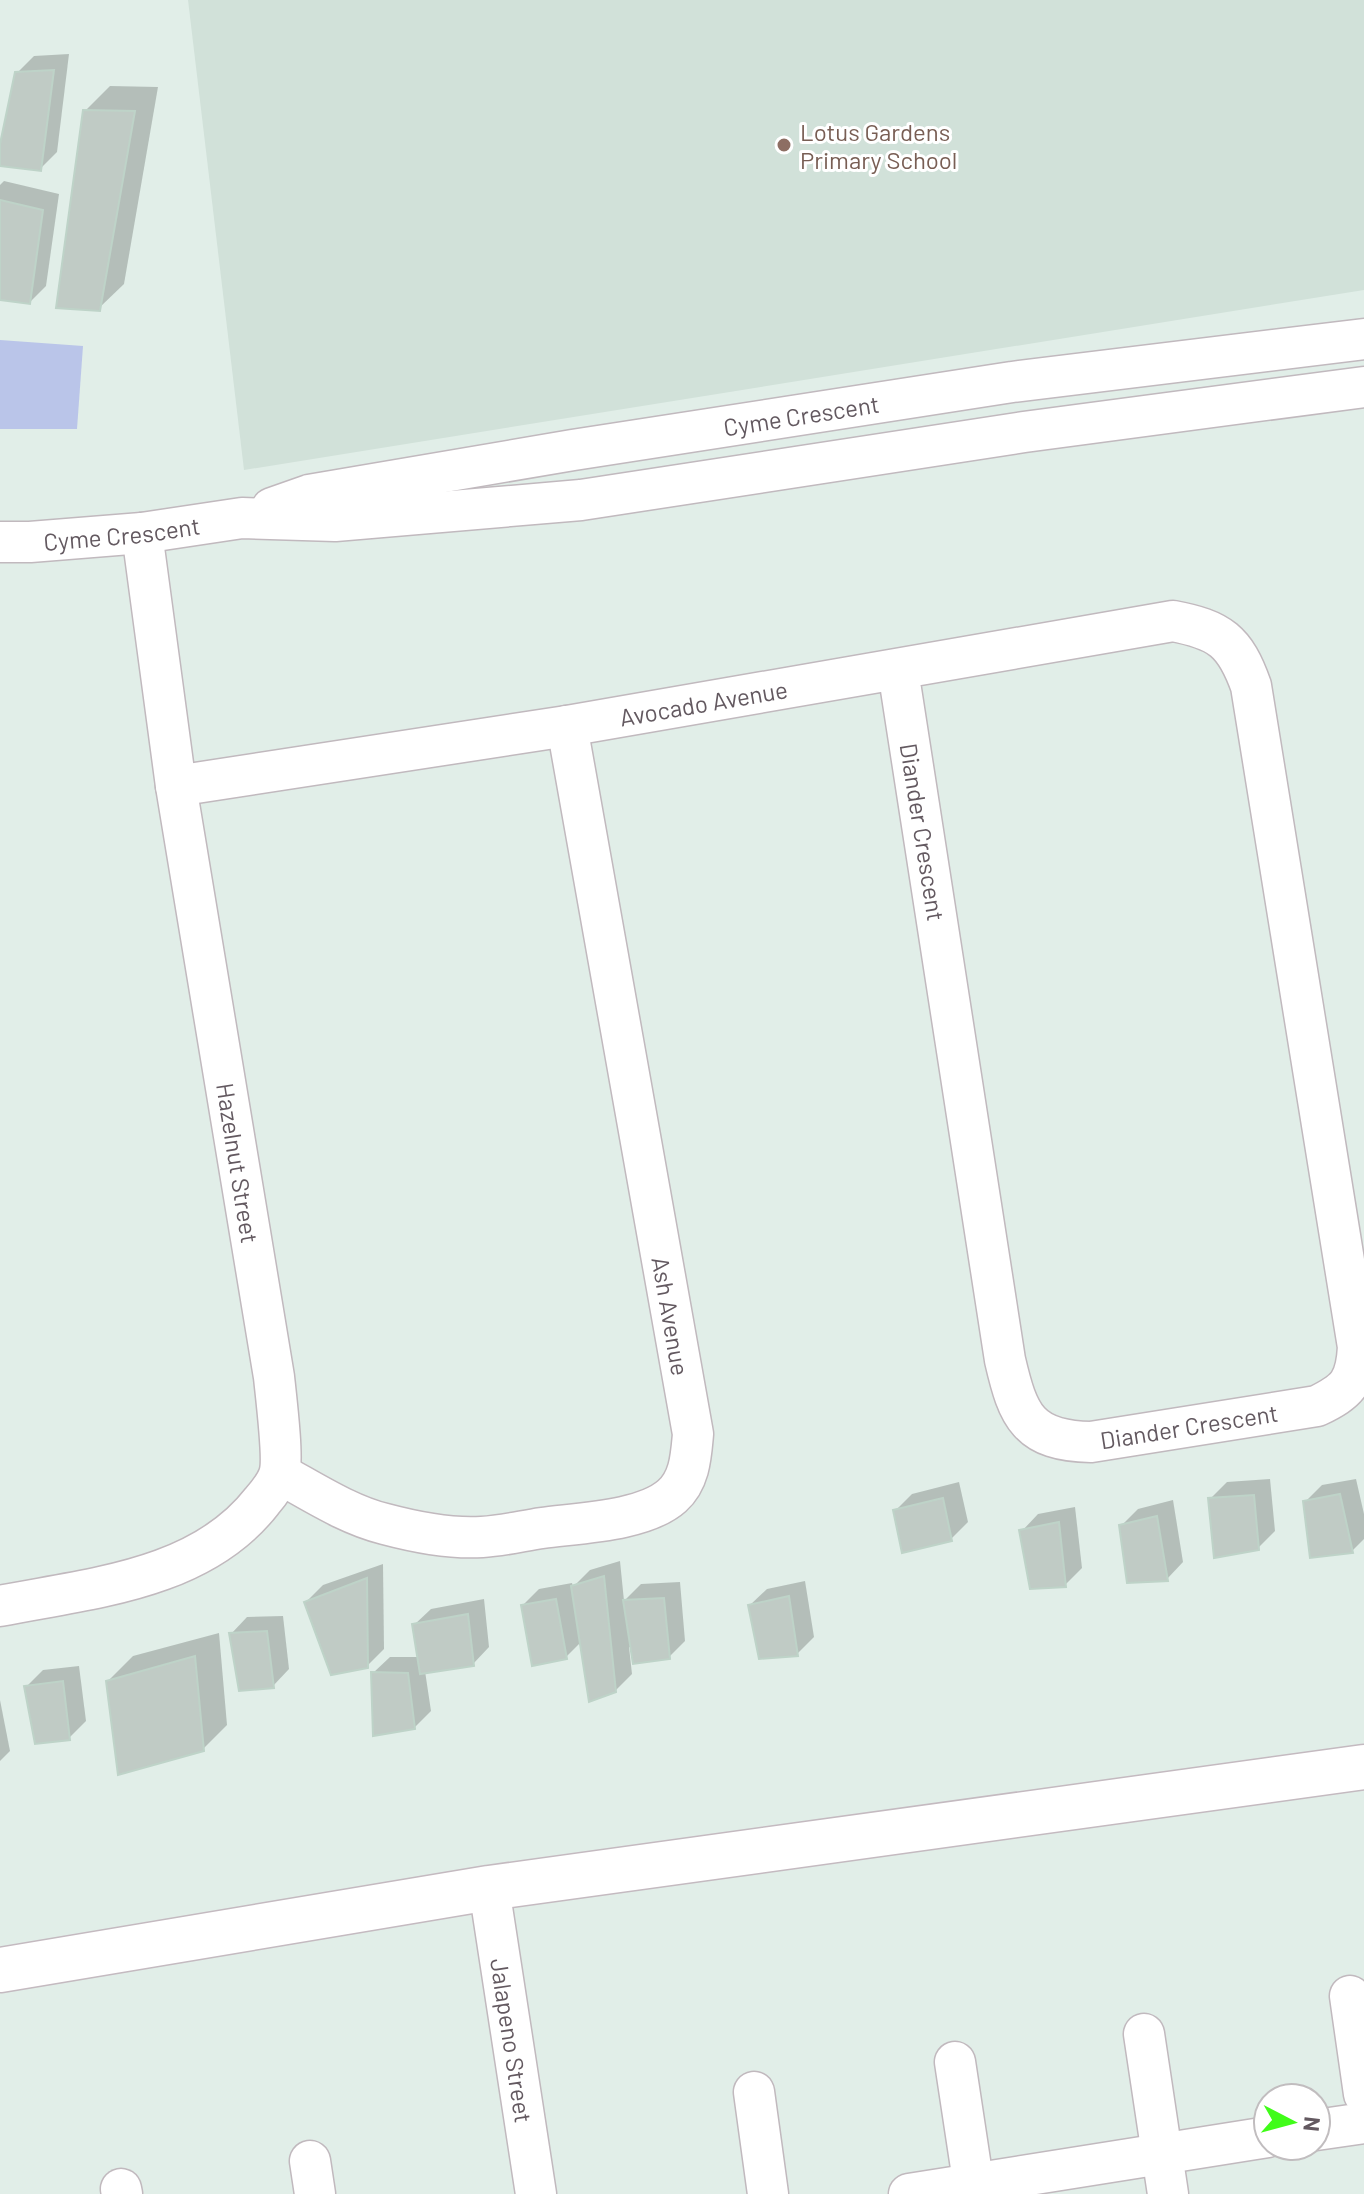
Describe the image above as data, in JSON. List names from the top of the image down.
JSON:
{
  "streets": {
    "street": [
      "Cyme Crescent",
      "Avocado Avenue",
      "Diander Crescent",
      "Hazelnut Street",
      "Ash Avenue",
      "Jalapeno Street"
    ]
  },
  "crossings": [
    ["Cyme Crescent", "Hazelnut Street"],
    ["Avocado Avenue", "Diander Crescent"],
    ["Avocado Avenue", "Hazelnut Street"],
    ["Avocado Avenue", "Ash Avenue"],
    ["Hazelnut Street", "Ash Avenue"]
  ],
  "places": ["Lotus Gardens Primary School"],
  "north": "right"
}
